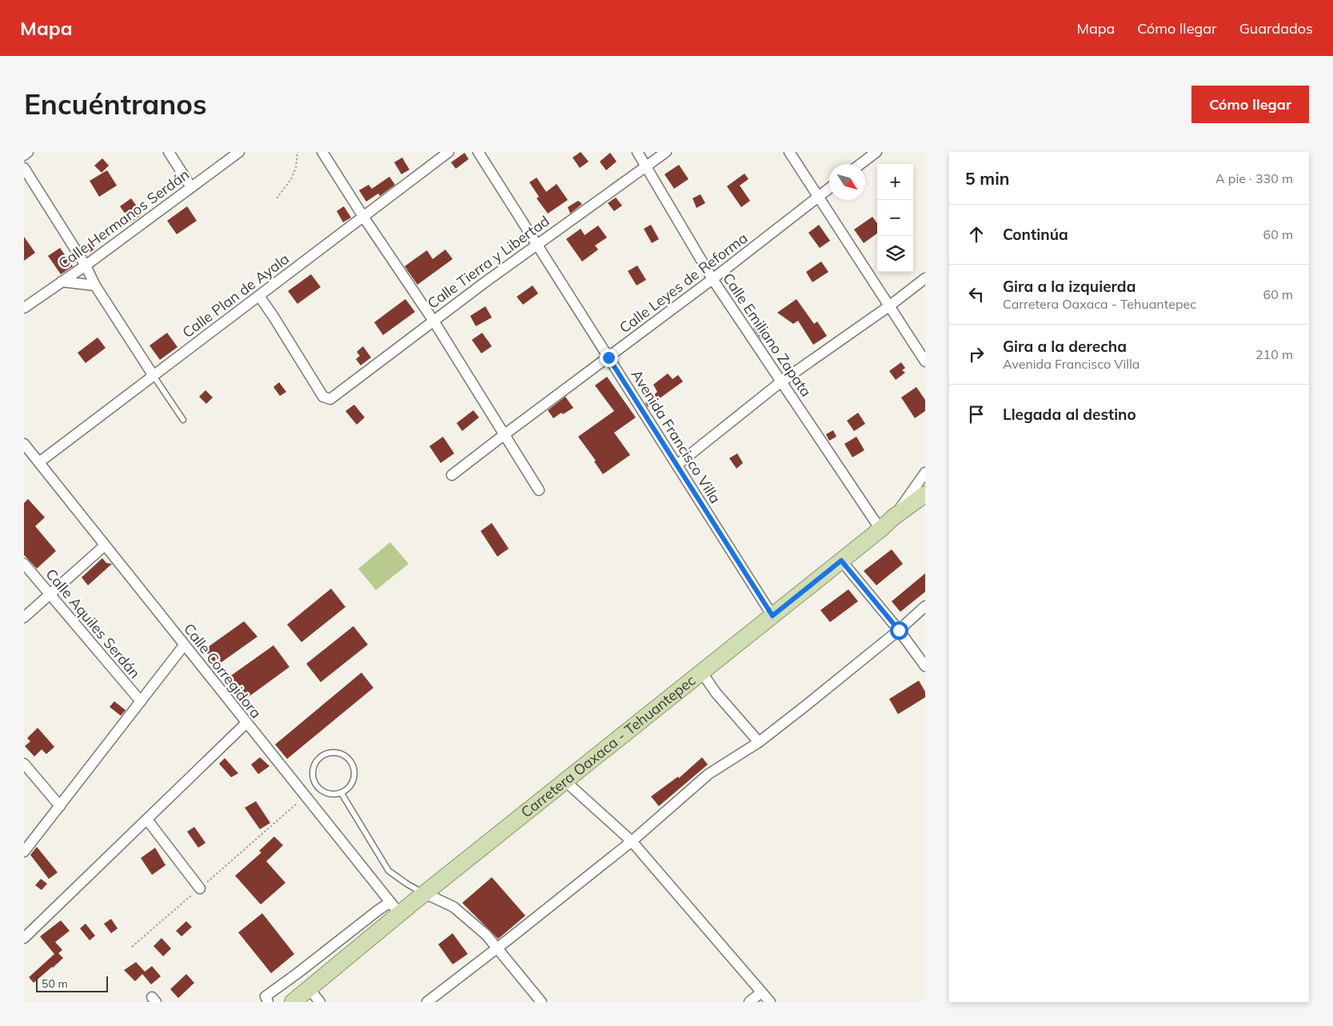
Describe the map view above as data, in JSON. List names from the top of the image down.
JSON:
{
  "streets": {
    "main road": ["Carretera Oaxaca - Tehuantepec"],
    "street": [
      "Calle Hermanos Serdán",
      "Calle Tierra y Libertad",
      "Calle Leyes de Reforma",
      "Calle Plan de Ayala",
      "Calle Emiliano Zapata",
      "Avenida Francisco Villa",
      "Calle Aquiles Serdán",
      "Calle Corregidora"
    ]
  },
  "crossings": [
    ["Calle Tierra y Libertad", "Calle Plan de Ayala"],
    ["Calle Tierra y Libertad", "Calle Emiliano Zapata"],
    ["Calle Tierra y Libertad", "Avenida Francisco Villa"],
    ["Calle Leyes de Reforma", "Calle Emiliano Zapata"],
    ["Calle Leyes de Reforma", "Avenida Francisco Villa"],
    ["Calle Plan de Ayala", "Calle Corregidora"],
    ["Calle Emiliano Zapata", "Carretera Oaxaca - Tehuantepec"],
    ["Avenida Francisco Villa", "Carretera Oaxaca - Tehuantepec"],
    ["Calle Corregidora", "Carretera Oaxaca - Tehuantepec"]
  ],
  "scale_bar": "50 m",
  "north": "bottom right",
  "page": {
    "header": "Mapa",
    "nav": ["Mapa", "Cómo llegar", "Guardados"],
    "buttons": "Cómo llegar",
    "title": "Encuéntranos",
    "heading": ["5 min", "A pie · 330 m"],
    "map_buttons": ["+", "−"],
    "list": [
      ["Continúa", "60 m"],
      ["Gira a la izquierda", "Carretera Oaxaca - Tehuantepec", "60 m"],
      ["Gira a la derecha", "Avenida Francisco Villa", "210 m"],
      "Llegada al destino"
    ],
    "scale": "50 m"
  }
}
